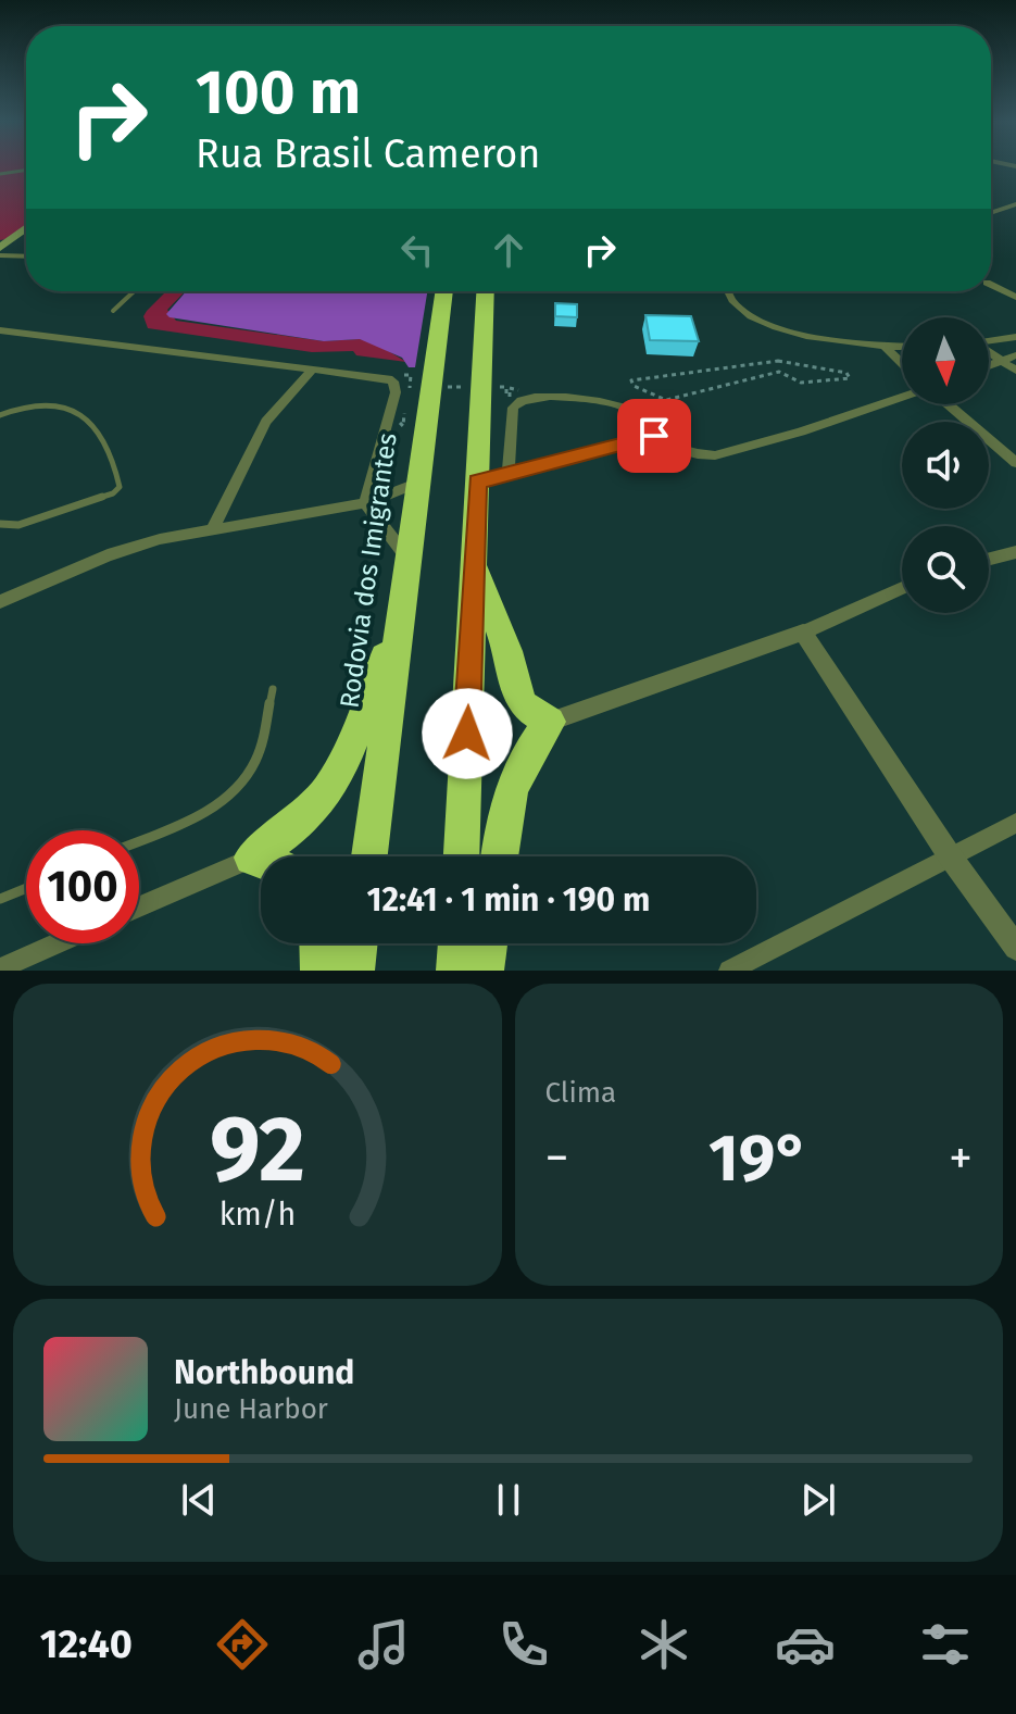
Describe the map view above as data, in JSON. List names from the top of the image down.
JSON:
{
  "streets": {
    "highway": ["Rodovia dos Imigrantes"]
  },
  "north": "bottom",
  "page": {
    "turn": ["100 m", "Rua Brasil Cameron"],
    "limit": "100",
    "trip": "12:41 · 1 min · 190 m",
    "tile": "Clima",
    "heat": ["−", "19°", "+"],
    "song": ["Northbound", "June Harbor"],
    "tabs": "12:40",
    "gauge": ["92", "km/h"]
  }
}
